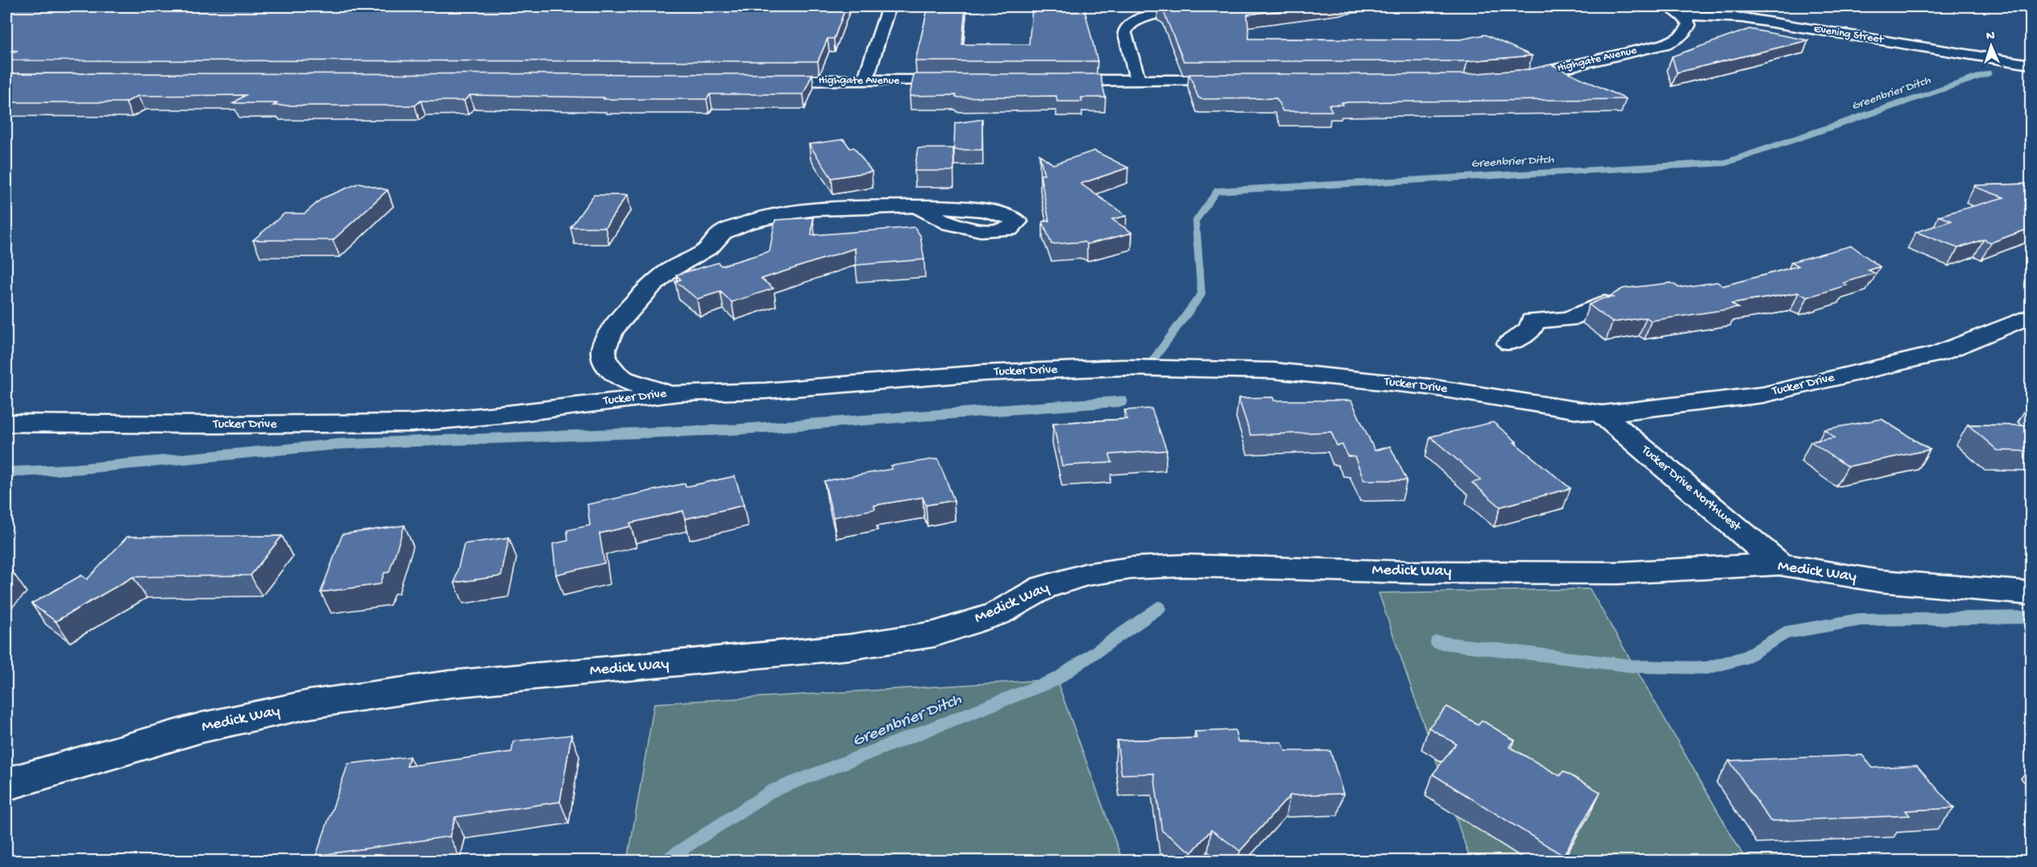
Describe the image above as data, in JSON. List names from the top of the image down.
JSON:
{
  "streets": {
    "street": [
      "Evening Street",
      "Highgate Avenue",
      "Tucker Drive",
      "Tucker Drive Northwest",
      "Medick Way"
    ]
  },
  "crossings": [
    ["Evening Street", "Highgate Avenue"],
    ["Tucker Drive", "Tucker Drive Northwest"],
    ["Tucker Drive Northwest", "Medick Way"]
  ],
  "water": ["Greenbrier Ditch"],
  "north": "top"
}
